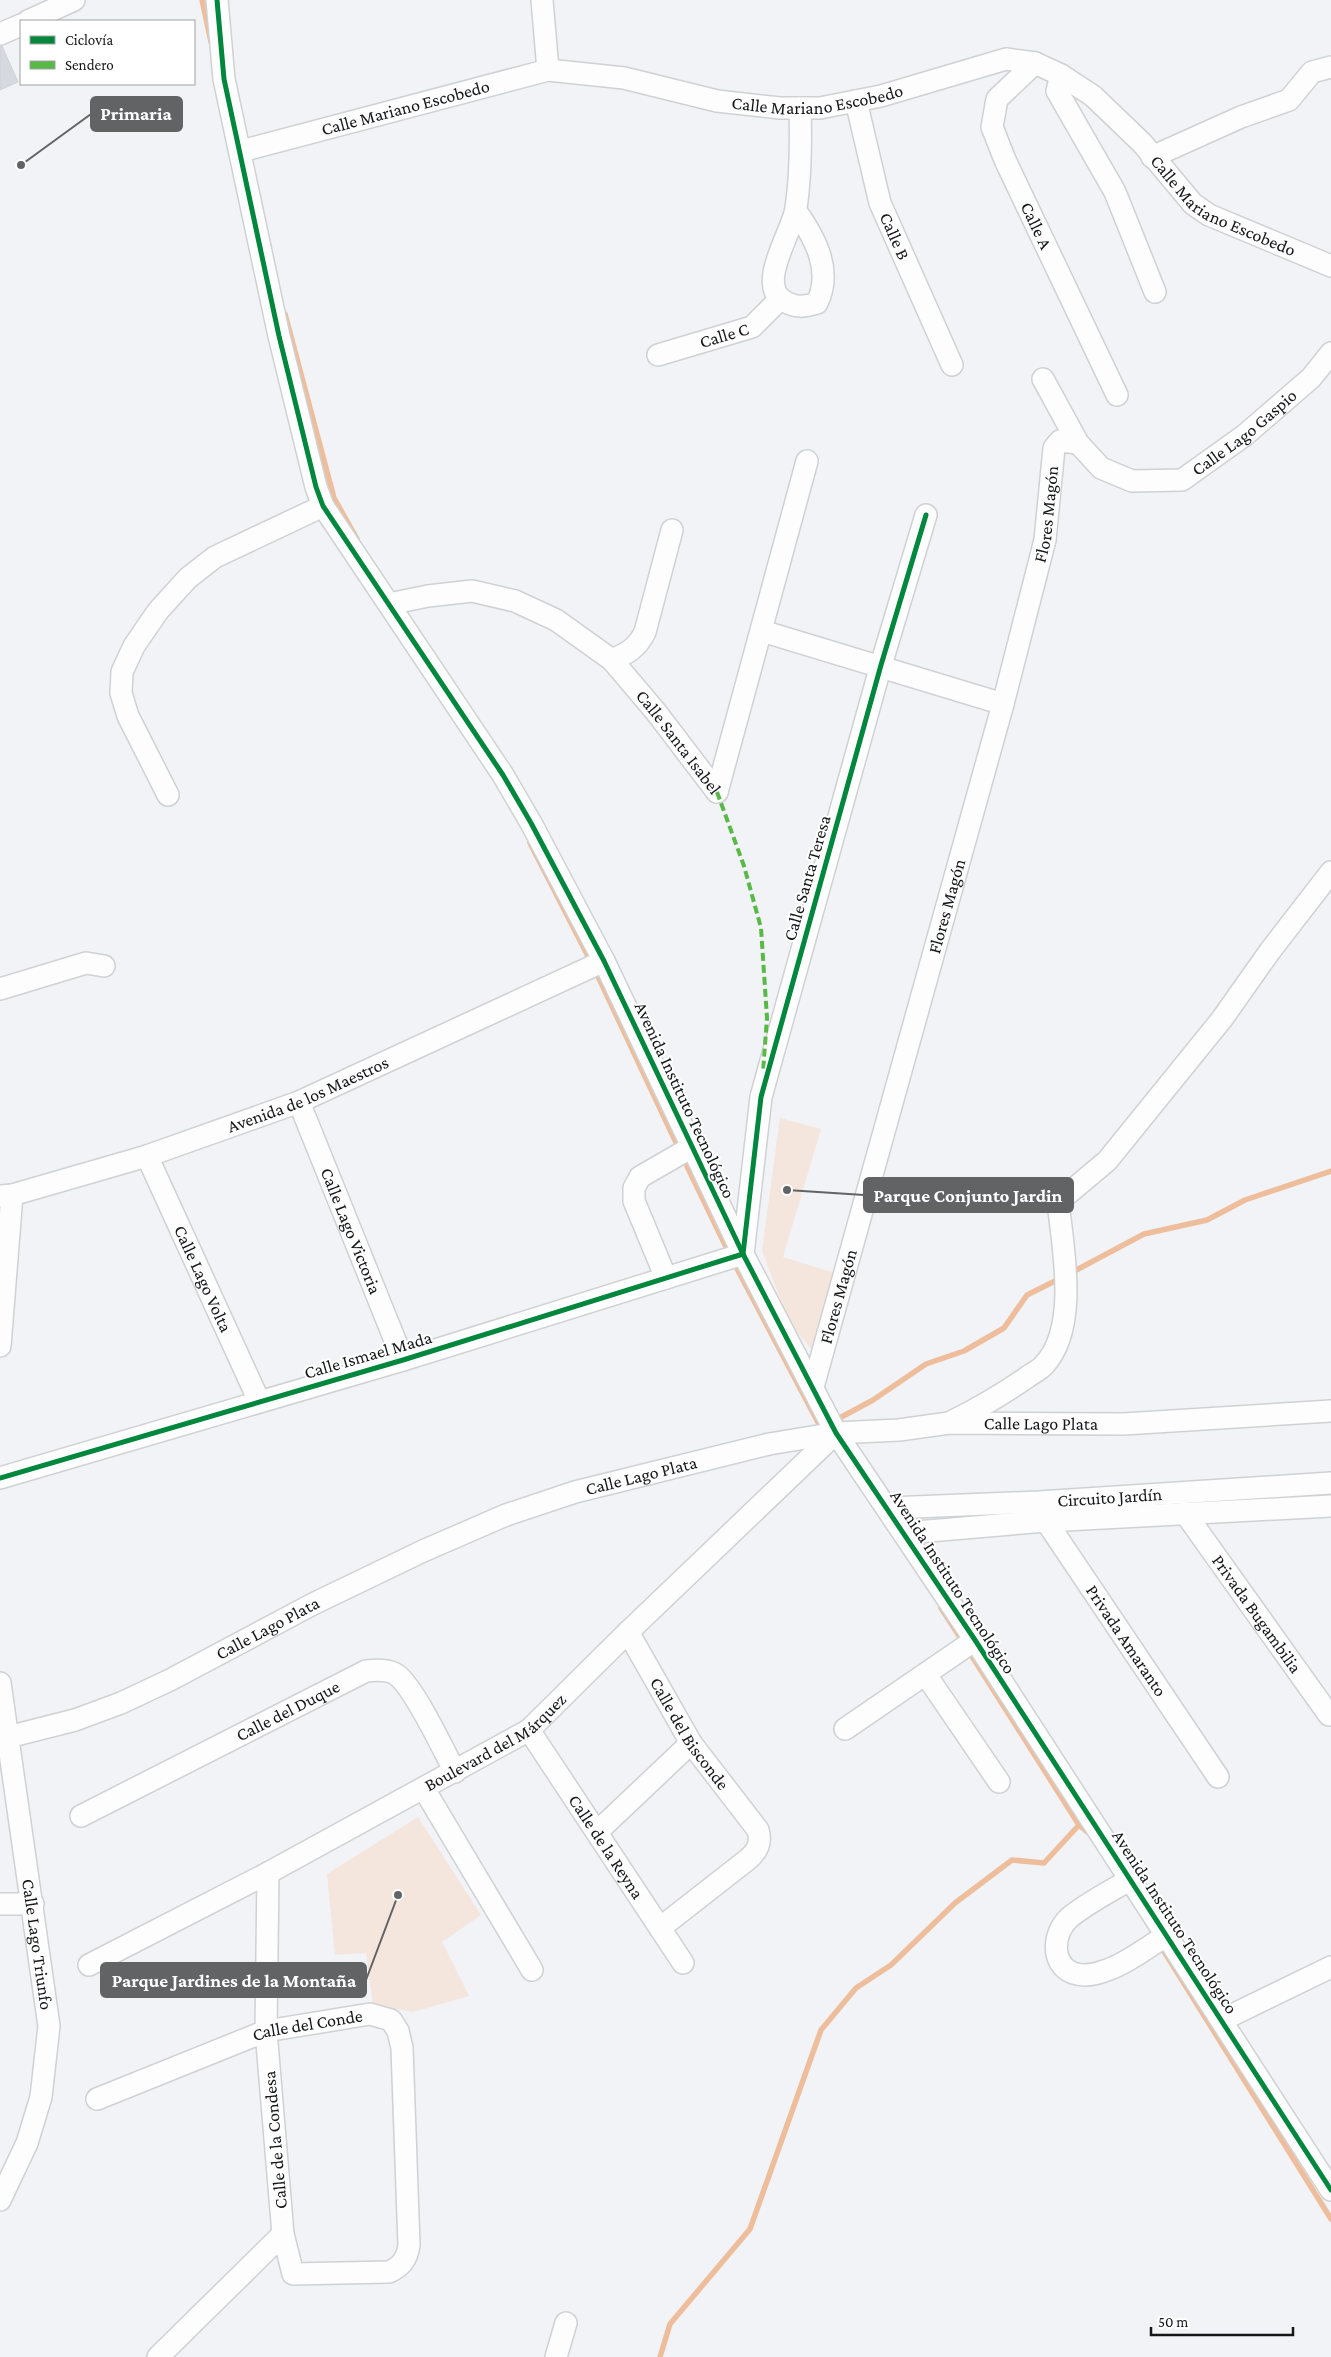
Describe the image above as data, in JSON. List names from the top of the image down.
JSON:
{
  "streets": {
    "street": [
      "Calle Mariano Escobedo",
      "Calle A",
      "Calle B",
      "Calle C",
      "Calle Lago Gaspio",
      "Flores Magón",
      "Calle Santa Isabel",
      "Calle Santa Teresa",
      "Avenida de los Maestros",
      "Avenida Instituto Tecnológico",
      "Calle Lago Victoria",
      "Calle Lago Volta",
      "Calle Ismael Mada",
      "Calle Lago Plata",
      "Circuito Jardín",
      "Privada Bugambilia",
      "Privada Amaranto",
      "Calle del Duque",
      "Calle del Bisconde",
      "Boulevard del Márquez",
      "Calle de la Reyna",
      "Calle Lago Triunfo",
      "Calle del Conde",
      "Calle de la Condesa"
    ]
  },
  "crossings": [
    ["Calle Mariano Escobedo", "Calle A"],
    ["Calle Mariano Escobedo", "Calle B"],
    ["Calle Mariano Escobedo", "Avenida Instituto Tecnológico"],
    ["Calle Lago Gaspio", "Flores Magón"],
    ["Flores Magón", "Avenida Instituto Tecnológico"],
    ["Calle Santa Isabel", "Avenida Instituto Tecnológico"],
    ["Calle Santa Teresa", "Avenida Instituto Tecnológico"],
    ["Calle Santa Teresa", "Calle Ismael Mada"],
    ["Avenida de los Maestros", "Avenida Instituto Tecnológico"],
    ["Avenida de los Maestros", "Calle Lago Victoria"],
    ["Avenida de los Maestros", "Calle Lago Volta"],
    ["Avenida Instituto Tecnológico", "Calle Ismael Mada"],
    ["Avenida Instituto Tecnológico", "Calle Lago Plata"],
    ["Avenida Instituto Tecnológico", "Circuito Jardín"],
    ["Avenida Instituto Tecnológico", "Boulevard del Márquez"],
    ["Calle Lago Victoria", "Calle Ismael Mada"],
    ["Calle Lago Volta", "Calle Ismael Mada"],
    ["Calle Lago Plata", "Boulevard del Márquez"],
    ["Calle Lago Plata", "Calle Lago Triunfo"],
    ["Circuito Jardín", "Privada Bugambilia"],
    ["Circuito Jardín", "Privada Amaranto"],
    ["Calle del Duque", "Boulevard del Márquez"],
    ["Calle del Bisconde", "Boulevard del Márquez"],
    ["Calle del Bisconde", "Calle de la Reyna"],
    ["Boulevard del Márquez", "Calle de la Reyna"],
    ["Boulevard del Márquez", "Calle de la Condesa"],
    ["Calle del Conde", "Calle de la Condesa"]
  ],
  "places": ["Primaria", "Parque Conjunto Jardin", "Parque Jardines de la Montaña"],
  "legend": ["Ciclovía", "Sendero"],
  "scale_bar": "50 m"
}
